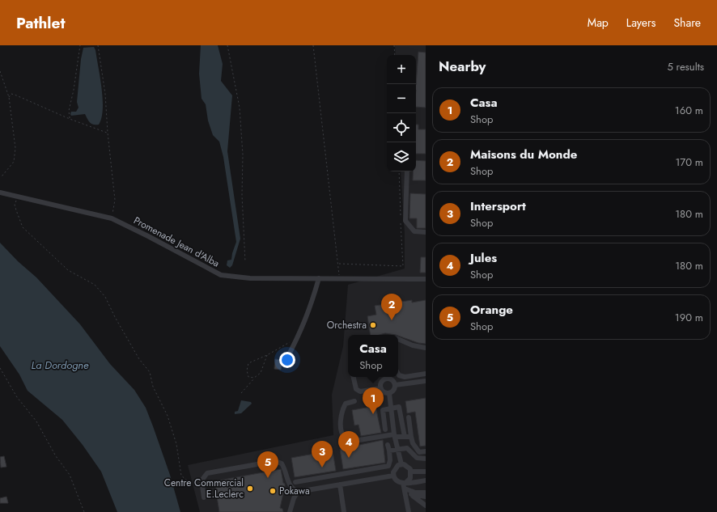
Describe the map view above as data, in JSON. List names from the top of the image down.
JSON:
{
  "streets": {
    "street": ["Promenade Jean d'Alba"]
  },
  "water": ["La Dordogne"],
  "places": ["Orchestra", "Centre Commercial E.Leclerc", "Pokawa"],
  "page": {
    "header": "Pathlet",
    "nav": ["Map", "Layers", "Share"],
    "heading": ["Nearby", "5 results"],
    "map_buttons": ["+", "−"],
    "list": [
      {
        "mark": "1",
        "name": "Casa",
        "note": "Shop",
        "value": "160 m"
      },
      {
        "mark": "2",
        "name": "Maisons du Monde",
        "note": "Shop",
        "value": "170 m"
      },
      {
        "mark": "3",
        "name": "Intersport",
        "note": "Shop",
        "value": "180 m"
      },
      {
        "mark": "4",
        "name": "Jules",
        "note": "Shop",
        "value": "180 m"
      },
      {
        "mark": "5",
        "name": "Orange",
        "note": "Shop",
        "value": "190 m"
      }
    ],
    "pins": [
      "2",
      "1",
      "4",
      "3",
      "5"
    ],
    "popup": ["Casa", "Shop"]
  }
}
